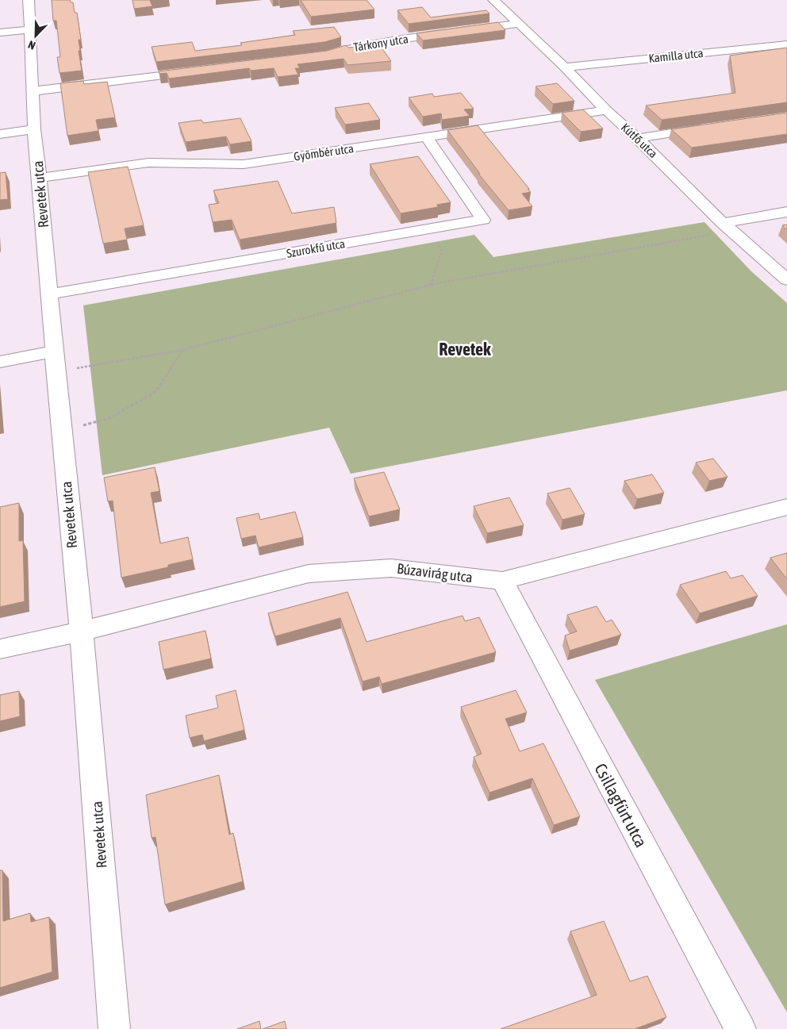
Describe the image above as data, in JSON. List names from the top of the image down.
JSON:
{
  "streets": {
    "street": [
      "Tárkony utca",
      "Kamilla utca",
      "Kútfő utca",
      "Gyömbér utca",
      "Revetek utca",
      "Szurokfű utca",
      "Búzavirág utca",
      "Csillagfürt utca"
    ]
  },
  "crossings": [
    ["Tárkony utca", "Kútfő utca"],
    ["Kamilla utca", "Kútfő utca"],
    ["Kútfő utca", "Gyömbér utca"],
    ["Gyömbér utca", "Revetek utca"],
    ["Gyömbér utca", "Szurokfű utca"],
    ["Revetek utca", "Szurokfű utca"],
    ["Revetek utca", "Búzavirág utca"],
    ["Búzavirág utca", "Csillagfürt utca"]
  ],
  "districts": ["Revetek"],
  "north": "bottom left"
}
